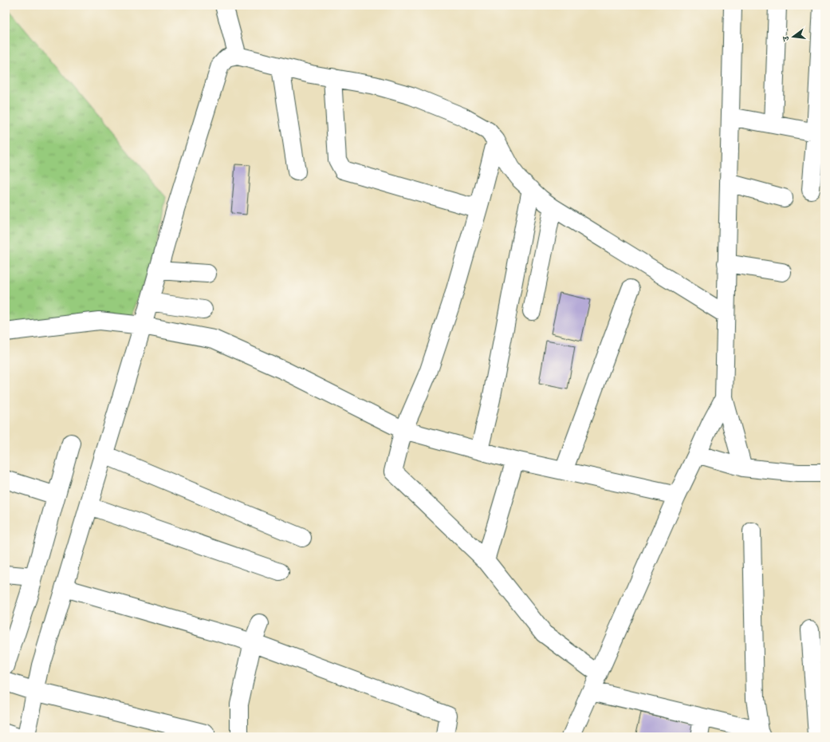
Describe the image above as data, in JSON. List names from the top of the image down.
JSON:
{
  "north": "left"
}
